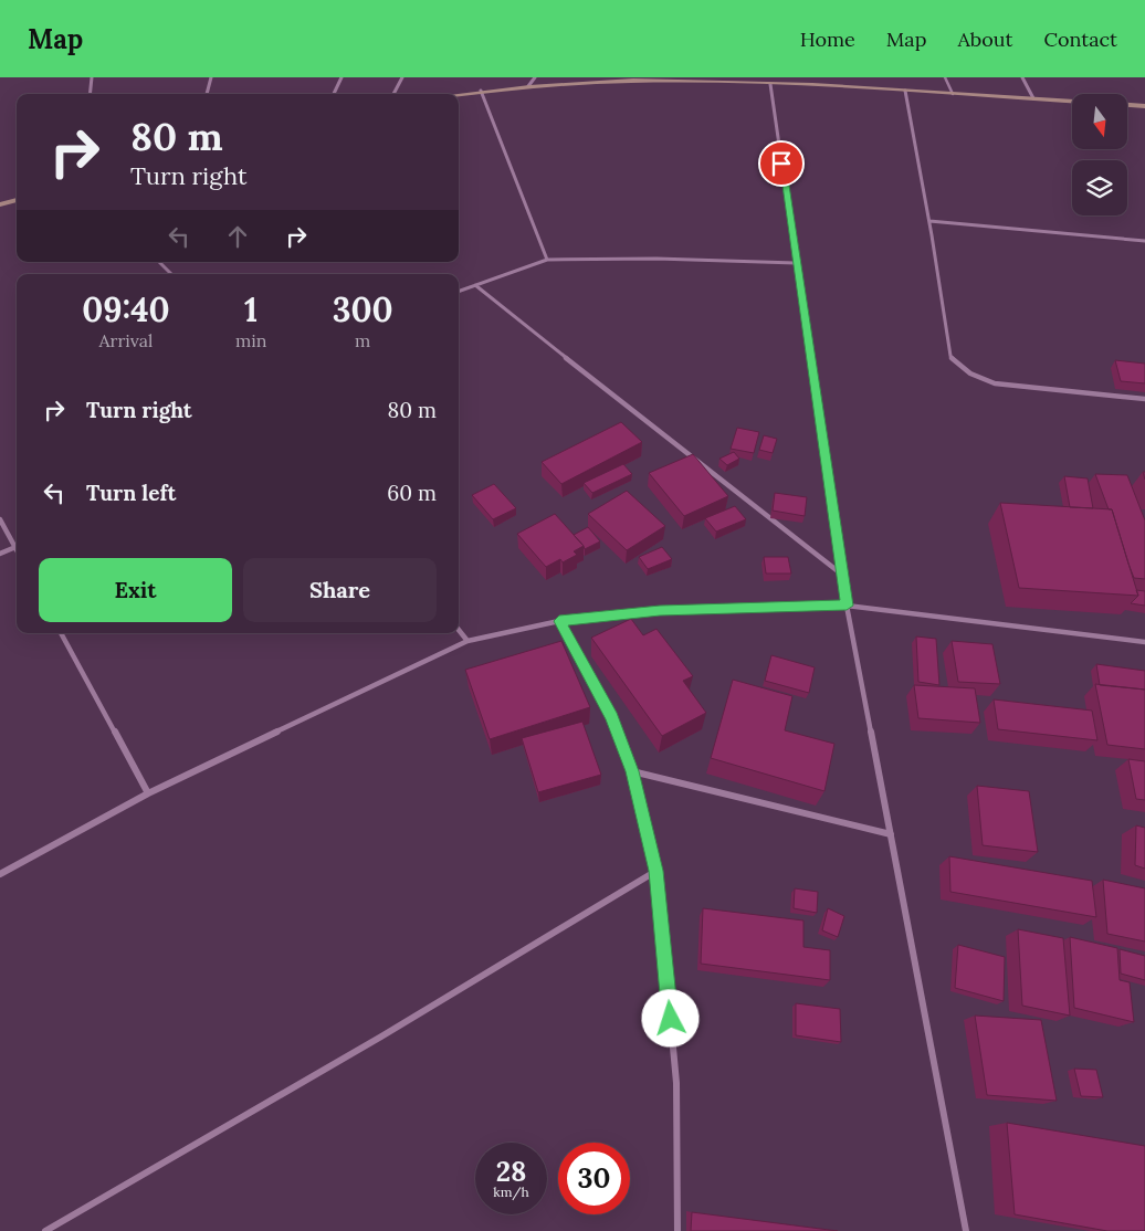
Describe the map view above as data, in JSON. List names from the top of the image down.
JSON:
{
  "north": "bottom",
  "page": {
    "header": "Map",
    "nav": [
      "Home",
      "Map",
      "About",
      "Contact"
    ],
    "turn": ["80 m", "Turn right"],
    "eta": [
      "09:40",
      "Arrival",
      "1",
      "min",
      "300",
      "m"
    ],
    "list": [
      {
        "name": "Turn right",
        "value": "80 m"
      },
      {
        "name": "Turn left",
        "value": "60 m"
      }
    ],
    "buttons": ["Exit", "Share"],
    "speed": "28 km/h",
    "limit": "30"
  }
}
